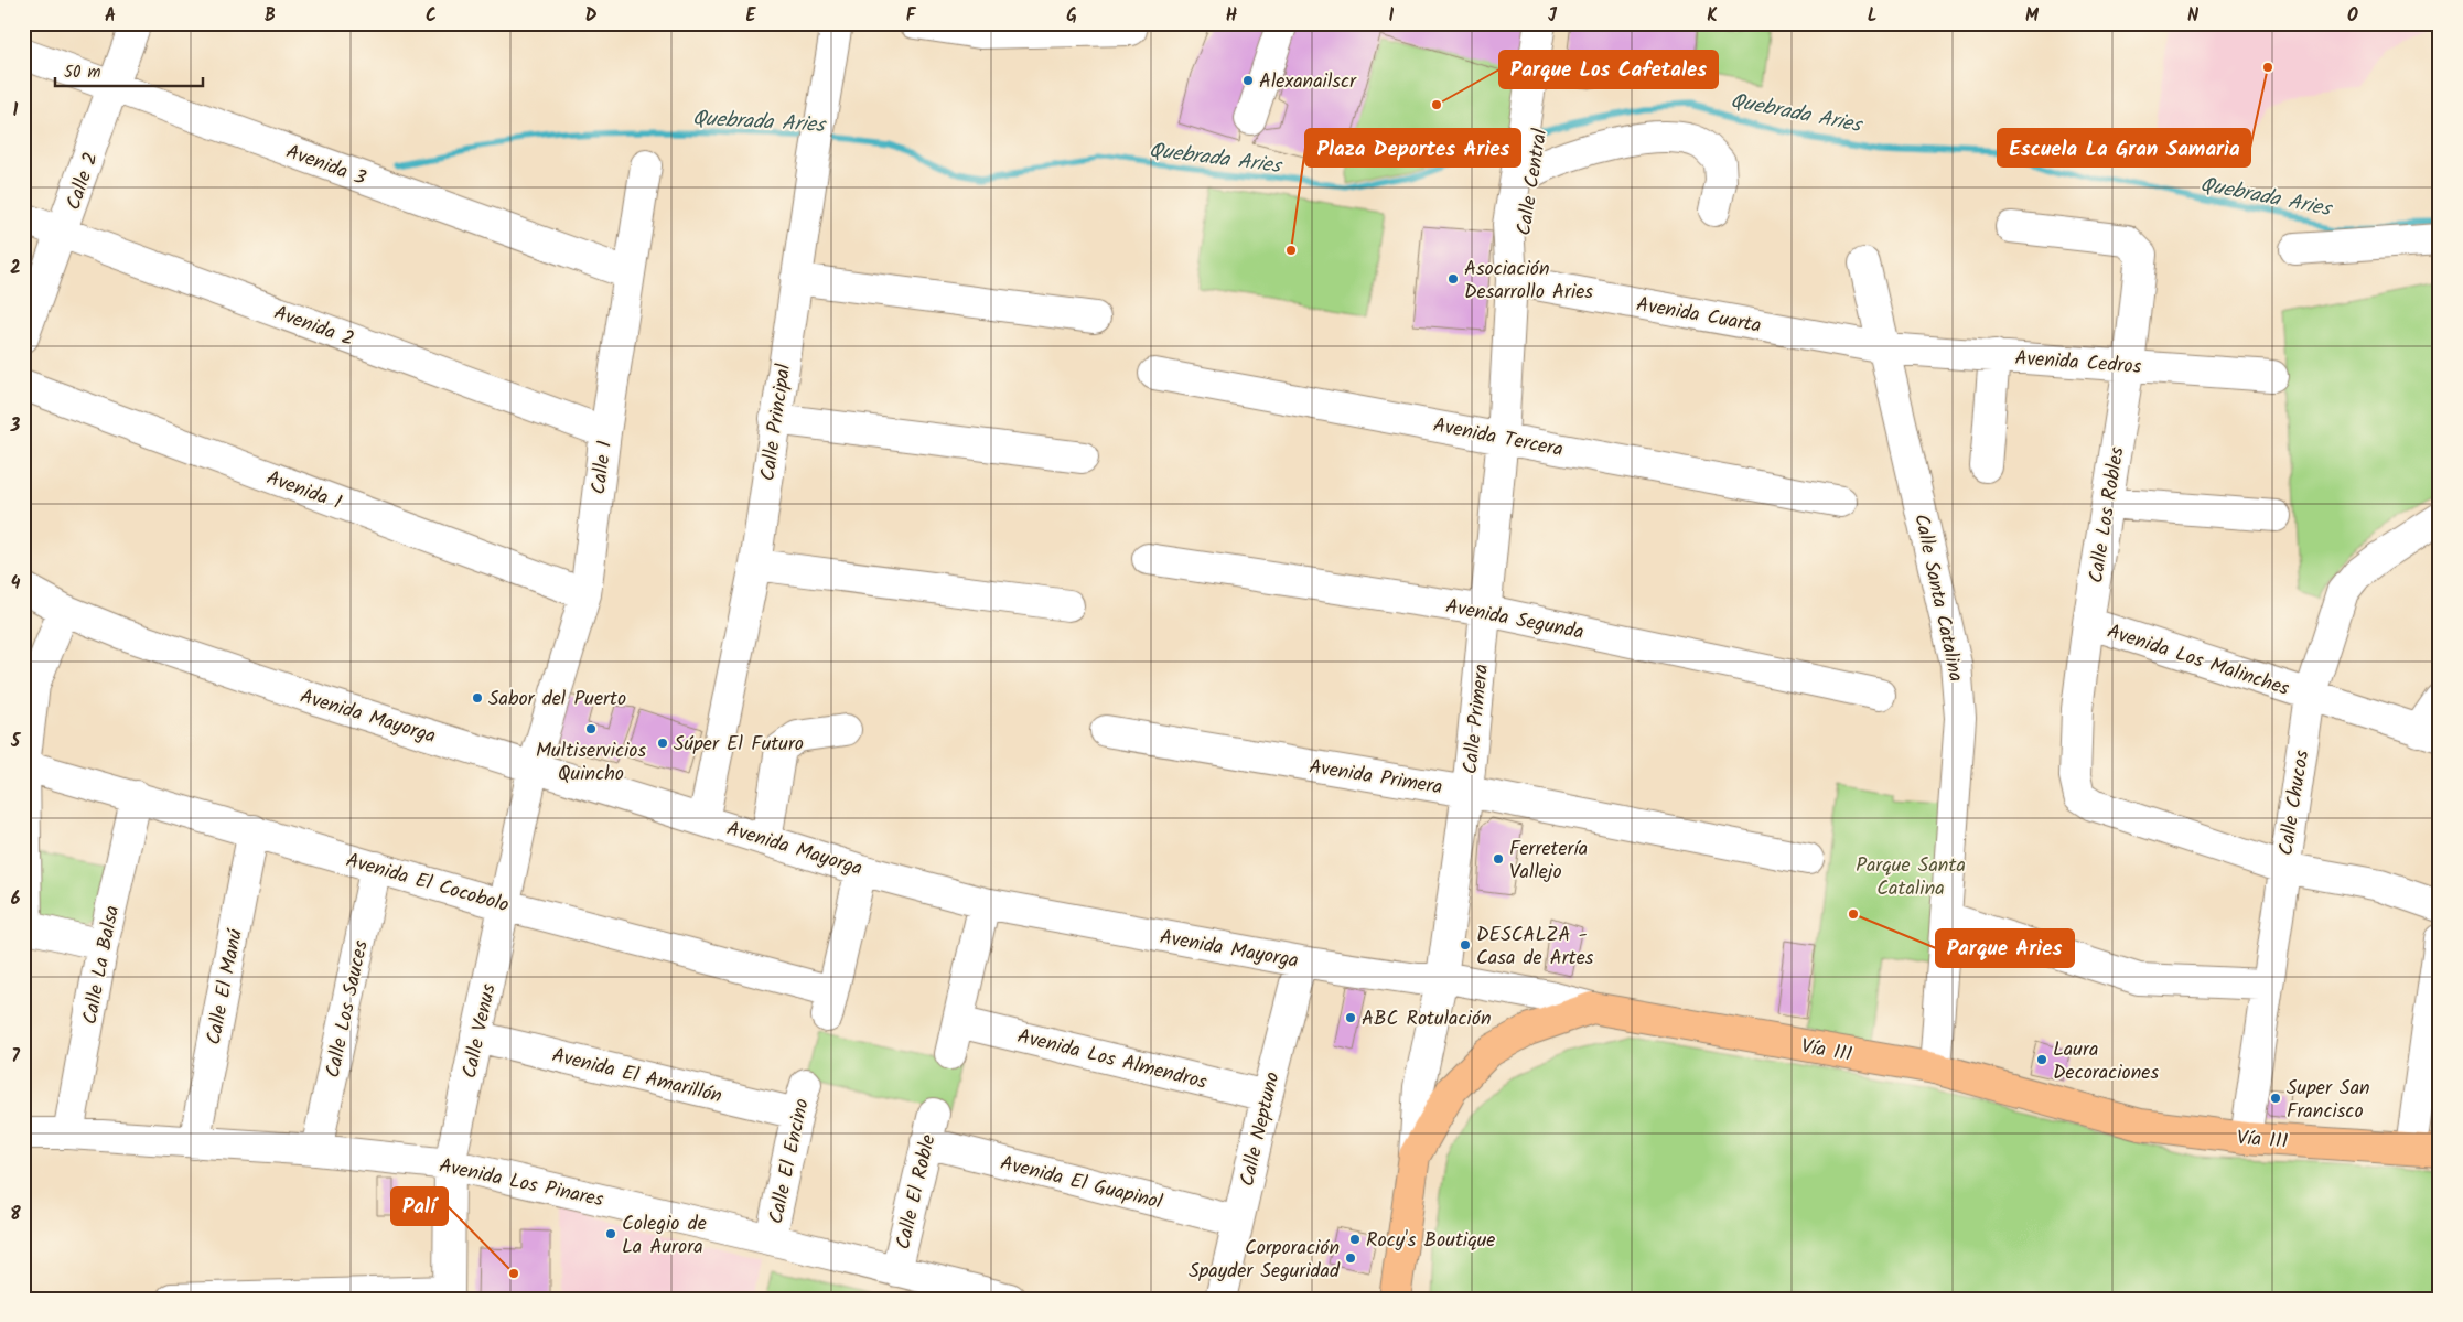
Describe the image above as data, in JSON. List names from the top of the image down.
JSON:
{
  "streets": {
    "main road": ["Vía 111"],
    "street": [
      "Avenida 3",
      "Calle 2",
      "Calle Central",
      "Avenida Cuarta",
      "Avenida 2",
      "Avenida Cedros",
      "Calle Principal",
      "Avenida Tercera",
      "Calle 1",
      "Avenida 1",
      "Calle Los Robles",
      "Calle Santa Catalina",
      "Avenida Segunda",
      "Avenida Los Malinches",
      "Avenida Mayorga",
      "Calle Primera",
      "Avenida Primera",
      "Calle Chucos",
      "Avenida El Cocobolo",
      "Calle La Balsa",
      "Calle El Manú",
      "Calle Los Sauces",
      "Calle Venus",
      "Avenida Los Almendros",
      "Avenida El Amarillón",
      "Calle Neptuno",
      "Calle El Encino",
      "Avenida Los Pinares",
      "Avenida El Guapinol",
      "Calle El Roble"
    ]
  },
  "crossings": [
    ["Avenida 3", "Calle 2"],
    ["Avenida 3", "Calle 1"],
    ["Calle 2", "Avenida 2"],
    ["Calle Central", "Avenida Cuarta"],
    ["Calle Central", "Calle Primera"],
    ["Avenida Cuarta", "Avenida Cedros"],
    ["Avenida Cuarta", "Calle Santa Catalina"],
    ["Avenida Cuarta", "Calle Primera"],
    ["Avenida 2", "Calle 1"],
    ["Avenida Cedros", "Calle Los Robles"],
    ["Avenida Cedros", "Calle Santa Catalina"],
    ["Calle Principal", "Avenida Mayorga"],
    ["Avenida Tercera", "Calle Primera"],
    ["Calle 1", "Avenida 1"],
    ["Calle 1", "Avenida Mayorga"],
    ["Calle 1", "Calle Venus"],
    ["Calle Los Robles", "Avenida Los Malinches"],
    ["Calle Los Robles", "Calle Chucos"],
    ["Calle Santa Catalina", "Vía 111"],
    ["Avenida Segunda", "Calle Primera"],
    ["Avenida Los Malinches", "Calle Chucos"],
    ["Avenida Mayorga", "Calle Primera"],
    ["Avenida Mayorga", "Avenida El Cocobolo"],
    ["Avenida Mayorga", "Calle Venus"],
    ["Avenida Mayorga", "Vía 111"],
    ["Avenida Mayorga", "Calle Neptuno"],
    ["Calle Primera", "Avenida Primera"],
    ["Calle Primera", "Vía 111"],
    ["Calle Chucos", "Vía 111"],
    ["Avenida El Cocobolo", "Calle La Balsa"],
    ["Avenida El Cocobolo", "Calle El Manú"],
    ["Avenida El Cocobolo", "Calle Los Sauces"],
    ["Avenida El Cocobolo", "Calle Venus"],
    ["Calle La Balsa", "Avenida Los Pinares"],
    ["Calle El Manú", "Avenida Los Pinares"],
    ["Calle Los Sauces", "Avenida Los Pinares"],
    ["Calle Venus", "Avenida El Amarillón"],
    ["Calle Venus", "Avenida Los Pinares"],
    ["Avenida Los Almendros", "Calle Neptuno"],
    ["Avenida El Amarillón", "Calle El Encino"],
    ["Calle Neptuno", "Avenida El Guapinol"],
    ["Calle El Encino", "Avenida Los Pinares"],
    ["Avenida Los Pinares", "Calle El Roble"],
    ["Avenida El Guapinol", "Calle El Roble"]
  ],
  "water": ["Quebrada Aries"],
  "parks": ["Parque Santa Catalina"],
  "places": [
    "Escuela La Gran Samaria",
    "Alexanailscr",
    "Parque Los Cafetales",
    "Plaza Deportes Aries",
    "Asociación Desarrollo Aries",
    "Sabor del Puerto",
    "Multiservicios Quincho",
    "Súper El Futuro",
    "Ferretería Vallejo",
    "Parque Aries",
    "DESCALZA - Casa de Artes",
    "ABC Rotulación",
    "Laura Decoraciones",
    "Super San Francisco",
    "Colegio de La Aurora",
    "Rocy's Boutique",
    "Corporación Spayder Seguridad",
    "Palí"
  ],
  "scale_bar": "50 m",
  "grid": {
    "columns": [
      "A",
      "B",
      "C",
      "D",
      "E",
      "F",
      "G",
      "H",
      "I",
      "J",
      "K",
      "L",
      "M",
      "N",
      "O"
    ],
    "rows": [
      "1",
      "2",
      "3",
      "4",
      "5",
      "6",
      "7",
      "8"
    ]
  }
}
